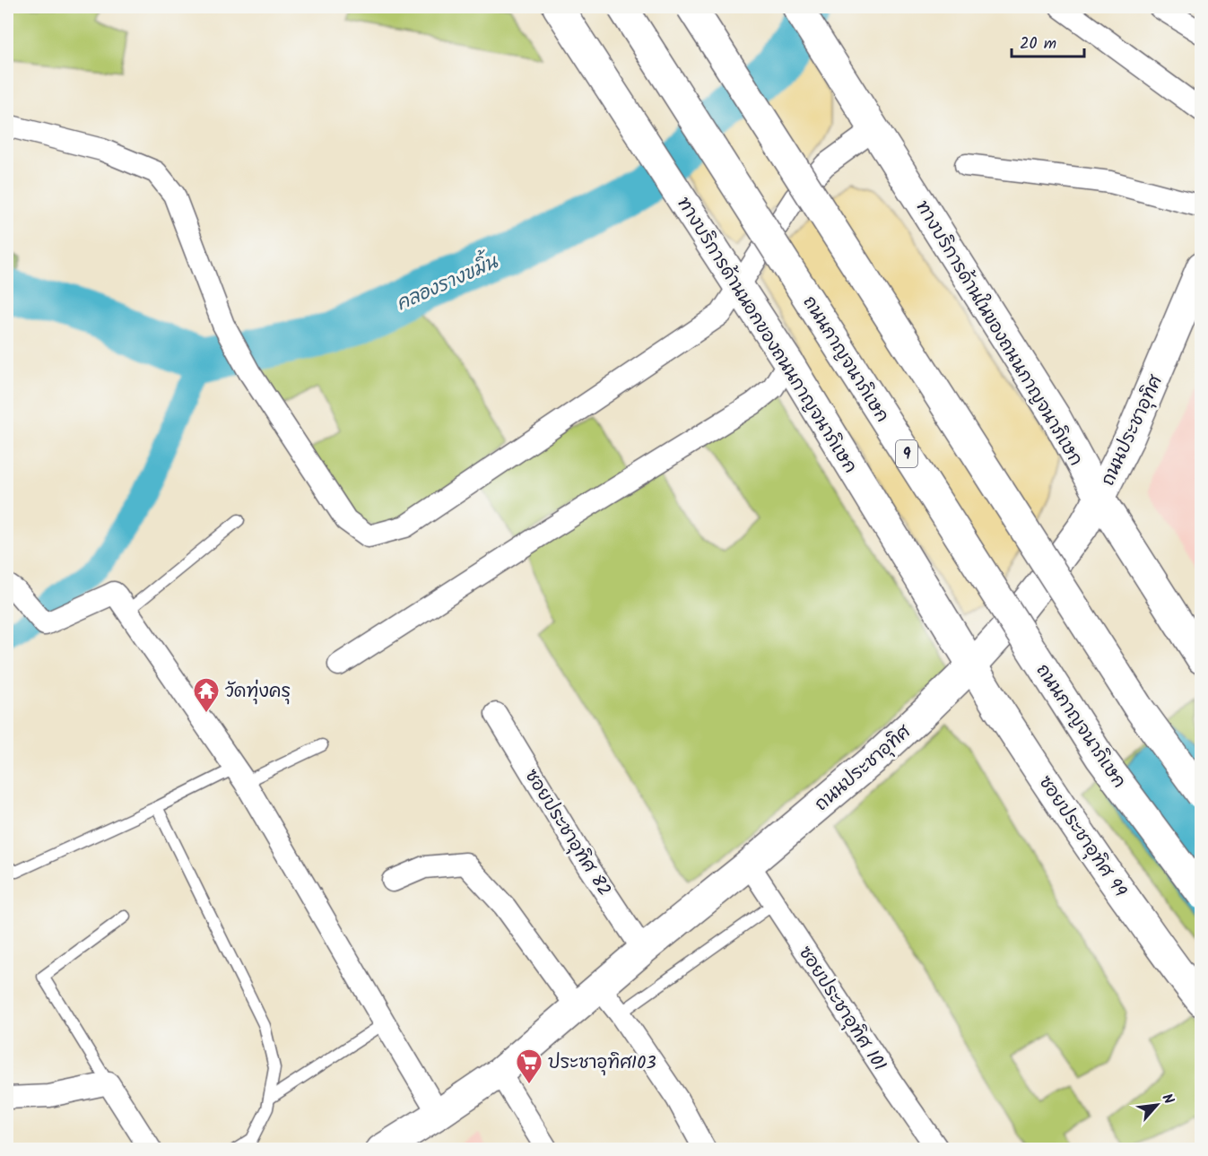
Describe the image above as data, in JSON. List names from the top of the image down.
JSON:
{
  "streets": {
    "main road": [
      "ทางบริการด้านในของถนนกาญจนาภิเษก",
      "ทางบริการด้านนอกของถนนกาญจนาภิเษก",
      "ถนนกาญจนาภิเษก",
      "ถนนประชาอุทิศ",
      "9",
      "ซอยประชาอุทิศ 99"
    ],
    "street": ["ซอยประชาอุทิศ 82", "ซอยประชาอุทิศ 101"]
  },
  "crossings": [
    ["ทางบริการด้านในของถนนกาญจนาภิเษก", "ถนนประชาอุทิศ"],
    ["ทางบริการด้านนอกของถนนกาญจนาภิเษก", "ถนนประชาอุทิศ"],
    ["ทางบริการด้านนอกของถนนกาญจนาภิเษก", "ซอยประชาอุทิศ 99"],
    ["ถนนประชาอุทิศ", "ซอยประชาอุทิศ 82"],
    ["ถนนประชาอุทิศ", "ซอยประชาอุทิศ 99"],
    ["ถนนประชาอุทิศ", "ซอยประชาอุทิศ 101"]
  ],
  "water": ["คลองรางขมิ้น"],
  "places": {
    "temple": ["วัดทุ่งครุ"],
    "supermarket": ["ประชาอุทิศ103"]
  },
  "scale_bar": "20 m",
  "north": "top right"
}
